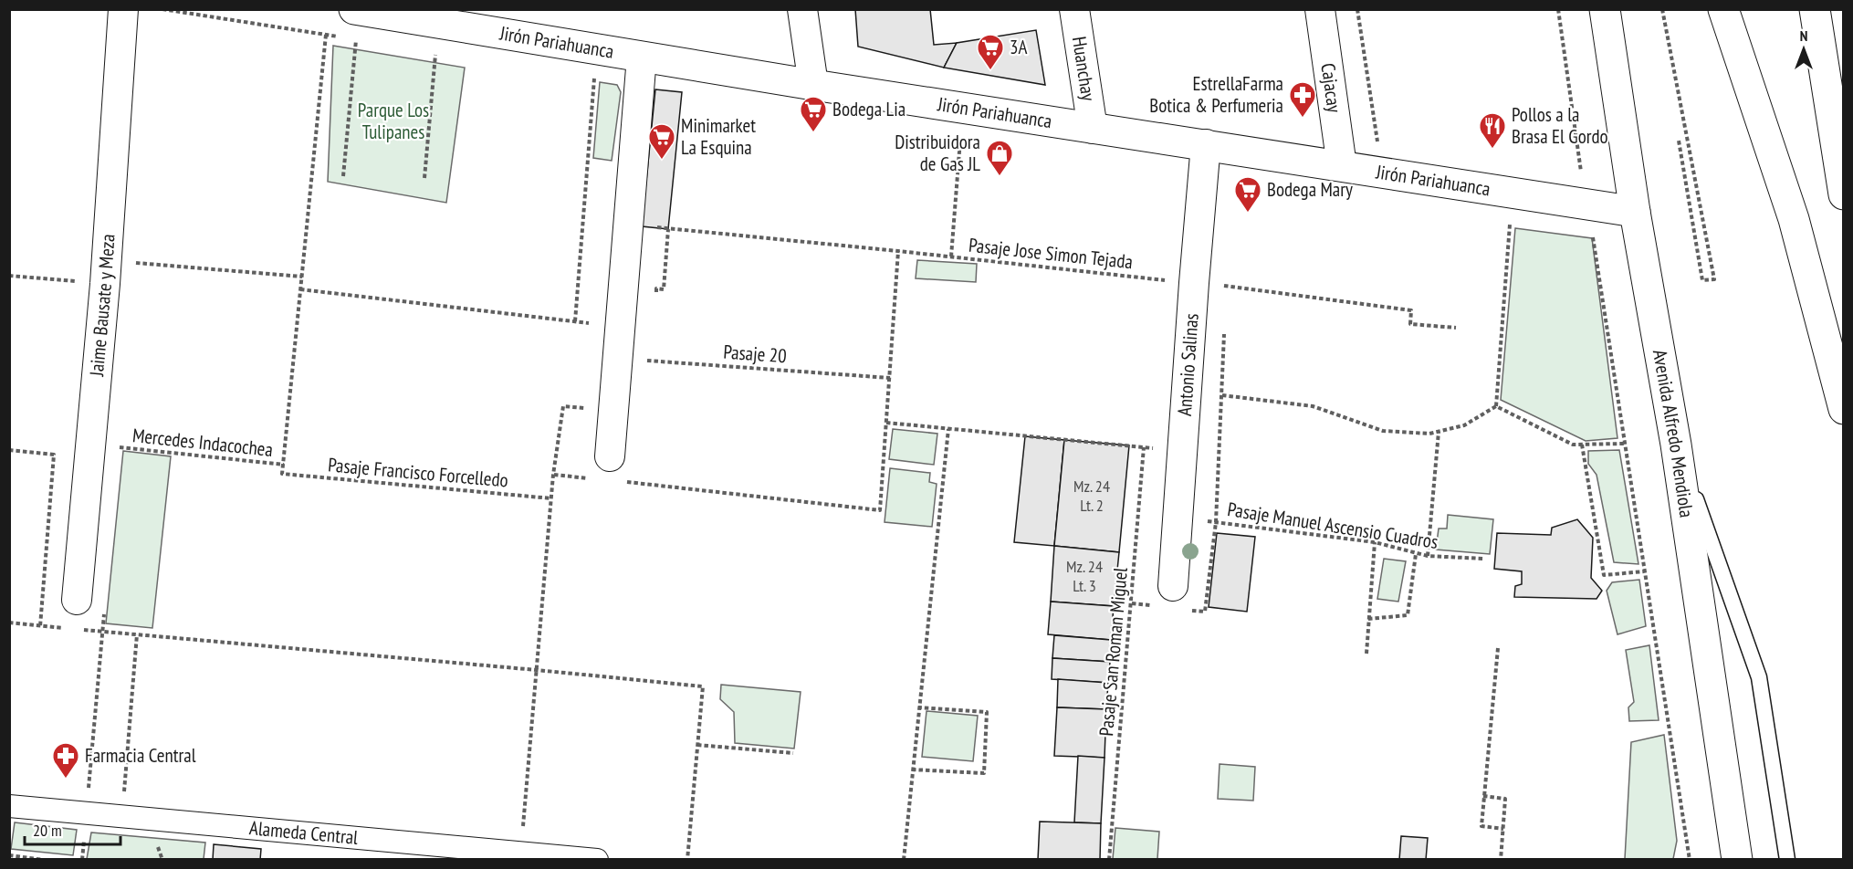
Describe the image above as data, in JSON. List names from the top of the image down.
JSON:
{
  "streets": {
    "main road": ["Jirón Pariahuanca", "Avenida Alfredo Mendiola"],
    "street": [
      "Huanchay",
      "Cajacay",
      "Jaime Bausate y Meza",
      "Antonio Salinas",
      "Alameda Central"
    ],
    "path": [
      "Pasaje Jose Simon Tejada",
      "Pasaje 20",
      "Mercedes Indacochea",
      "Pasaje Francisco Forcelledo",
      "Pasaje Manuel Ascensio Cuadros",
      "Pasaje San Roman Miguel"
    ]
  },
  "crossings": [
    ["Jirón Pariahuanca", "Huanchay"],
    ["Jirón Pariahuanca", "Cajacay"],
    ["Jirón Pariahuanca", "Antonio Salinas"],
    ["Jirón Pariahuanca", "Avenida Alfredo Mendiola"],
    ["Pasaje Jose Simon Tejada", "Antonio Salinas"],
    ["Antonio Salinas", "Pasaje Manuel Ascensio Cuadros"],
    ["Mercedes Indacochea", "Pasaje Francisco Forcelledo"]
  ],
  "parks": ["Parque Los Tulipanes"],
  "places": {
    "supermarket": [
      "3A",
      "Bodega Lia",
      "Minimarket La Esquina",
      "Bodega Mary"
    ],
    "pharmacy": ["EstrellaFarma Botica & Perfumeria", "Farmacia Central"],
    "restaurant": ["Pollos a la Brasa El Gordo"],
    "shop": ["Distribuidora de Gas JL"]
  },
  "house_numbers": ["Mz. 24 Lt. 2", "Mz. 24 Lt. 3"],
  "scale_bar": "20 m",
  "north": "top"
}
